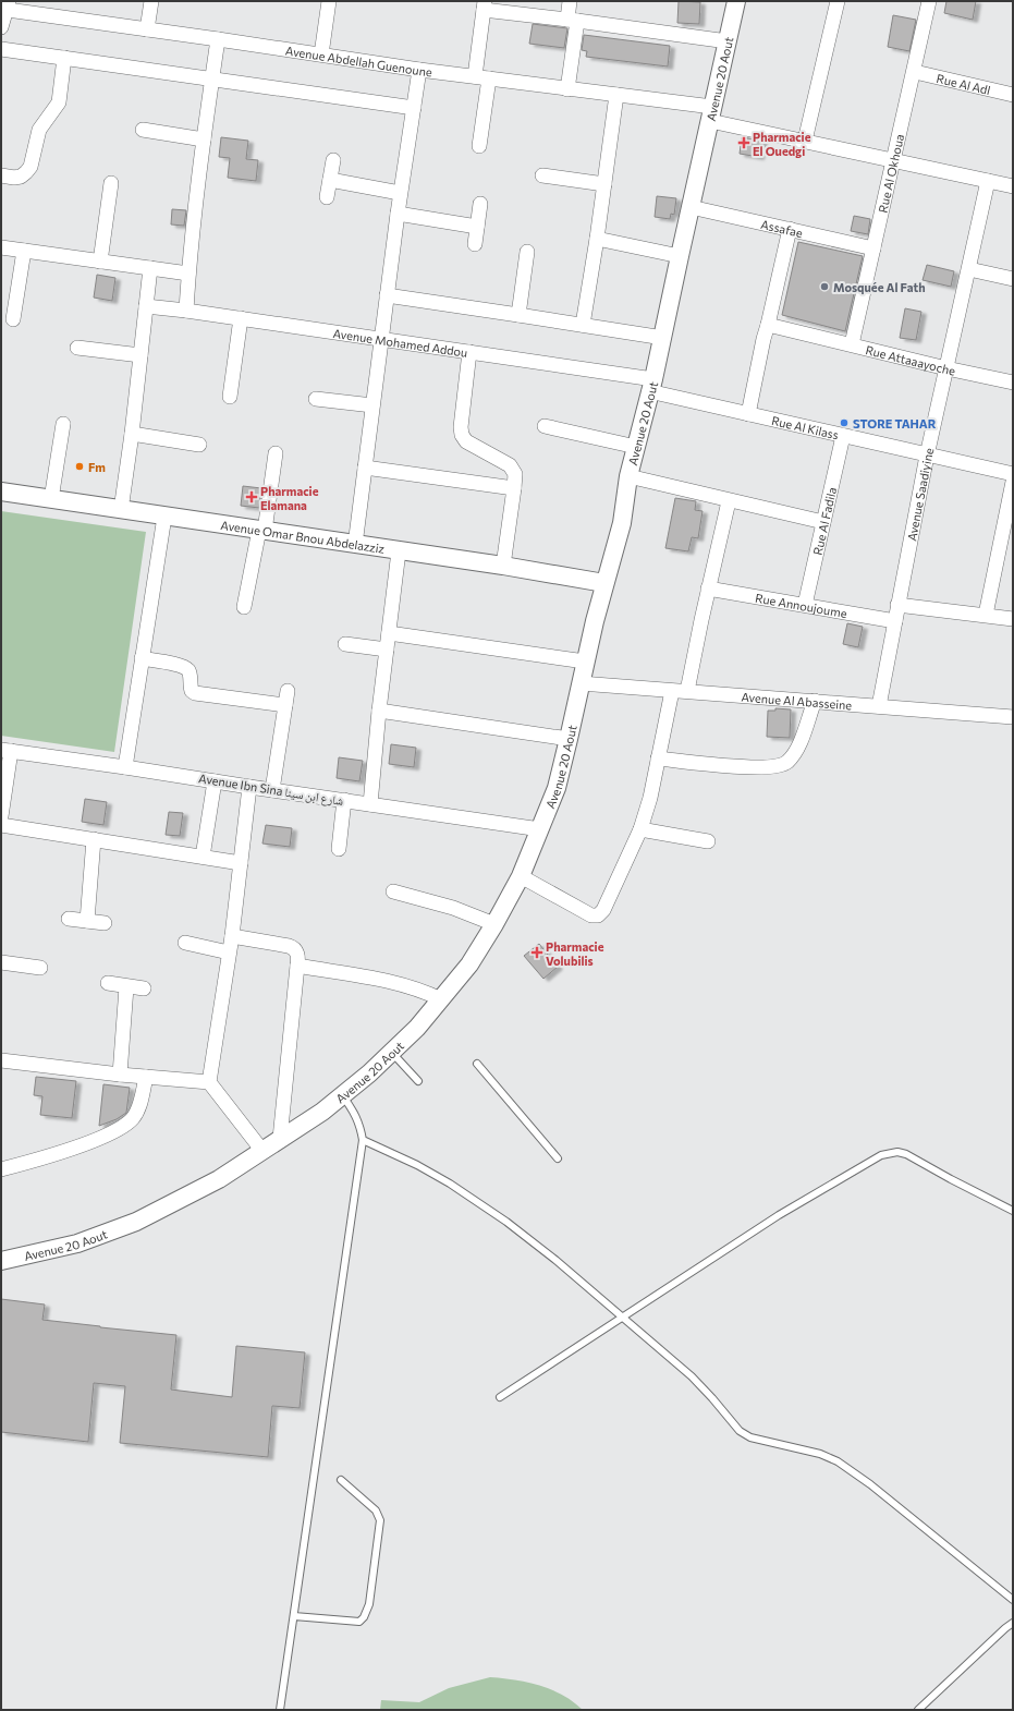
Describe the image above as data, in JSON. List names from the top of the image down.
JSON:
{
  "streets": {
    "street": [
      "Avenue Abdellah Guenoune",
      "Avenue 20 Aout",
      "Rue Al Adl",
      "Rue Al Okhoua",
      "Assafae",
      "Avenue Mohamed Addou",
      "Rue Attaaayoche",
      "Rue Al Kilass",
      "Avenue Saadiyine",
      "Rue Al Fadila",
      "Avenue Omar Bnou Abdelazziz",
      "Rue Annoujoume",
      "Avenue Al Abasseine",
      "Avenue Ibn Sina شارع ابن سينا"
    ]
  },
  "crossings": [
    ["Avenue Abdellah Guenoune", "Avenue 20 Aout"],
    ["Avenue Abdellah Guenoune", "Rue Al Okhoua"],
    ["Avenue Abdellah Guenoune", "Avenue Saadiyine"],
    ["Avenue 20 Aout", "Assafae"],
    ["Avenue 20 Aout", "Avenue Mohamed Addou"],
    ["Avenue 20 Aout", "Rue Al Kilass"],
    ["Avenue 20 Aout", "Avenue Omar Bnou Abdelazziz"],
    ["Avenue 20 Aout", "Avenue Al Abasseine"],
    ["Avenue 20 Aout", "Avenue Ibn Sina شارع ابن سينا"],
    ["Rue Al Adl", "Rue Al Okhoua"],
    ["Rue Al Okhoua", "Assafae"],
    ["Rue Al Okhoua", "Rue Attaaayoche"],
    ["Avenue Mohamed Addou", "Rue Al Kilass"],
    ["Rue Attaaayoche", "Avenue Saadiyine"],
    ["Rue Al Kilass", "Avenue Saadiyine"],
    ["Rue Al Kilass", "Rue Al Fadila"],
    ["Avenue Saadiyine", "Rue Annoujoume"],
    ["Avenue Saadiyine", "Avenue Al Abasseine"],
    ["Rue Al Fadila", "Rue Annoujoume"]
  ],
  "places": {
    "health": ["Pharmacie El Ouedgi", "Pharmacie Elamana", "Pharmacie Volubilis"],
    "other": ["Mosquée Al Fath", "STORE TAHAR", "Fm"]
  }
}
